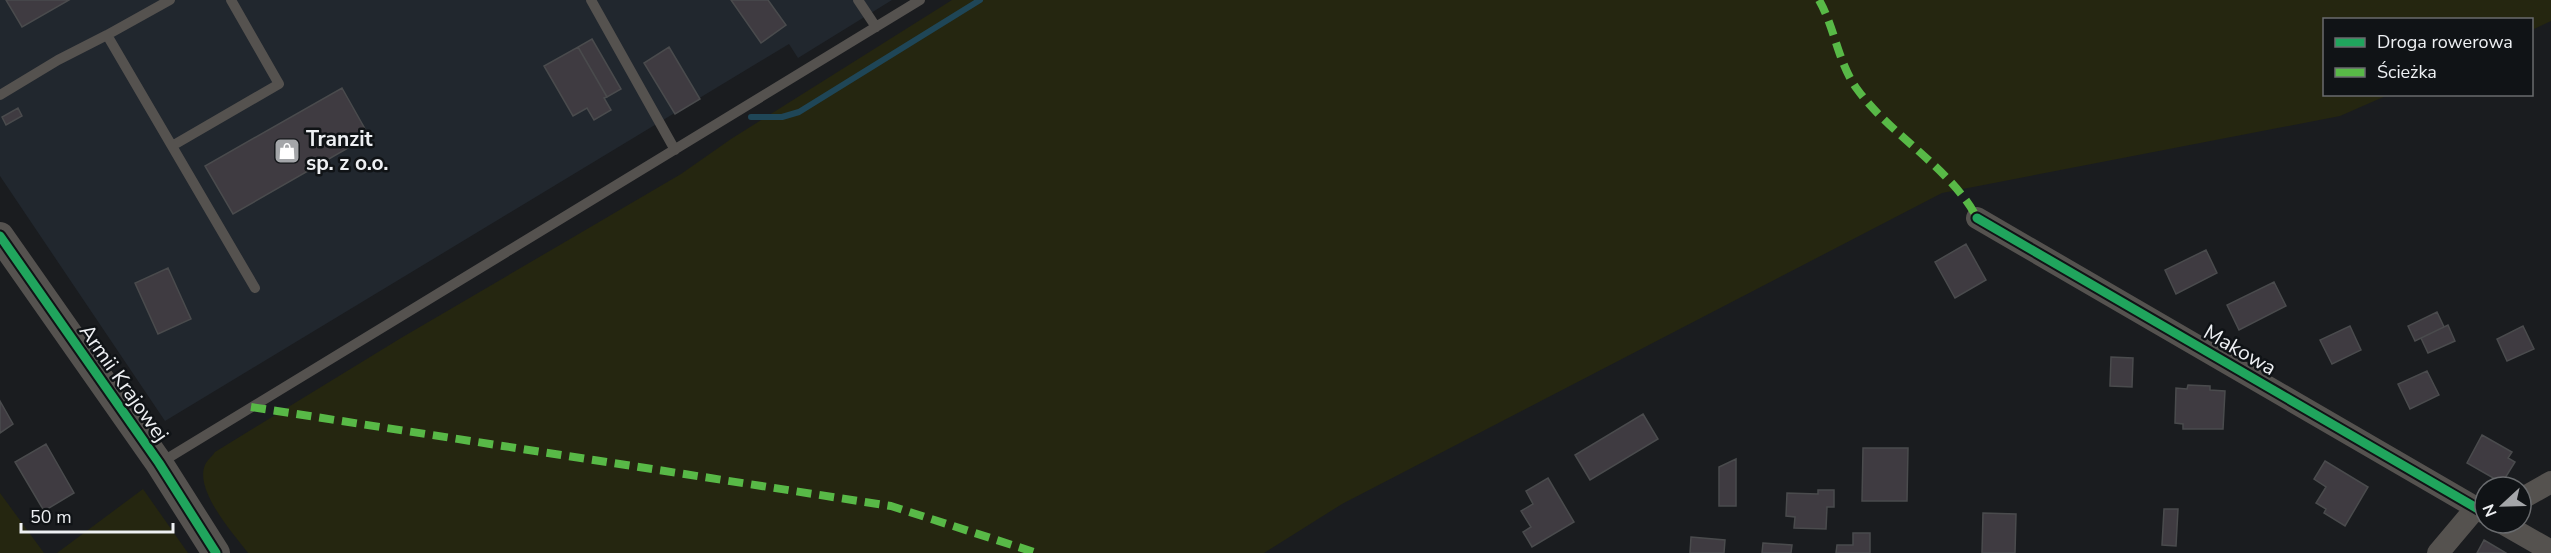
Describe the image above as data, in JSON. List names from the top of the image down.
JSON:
{
  "streets": {
    "street": ["Makowa", "Armii Krajowej"]
  },
  "places": {
    "shop": ["Tranzit sp. z o.o."]
  },
  "legend": ["Droga rowerowa", "Ścieżka"],
  "scale_bar": "50 m",
  "north": "left"
}
